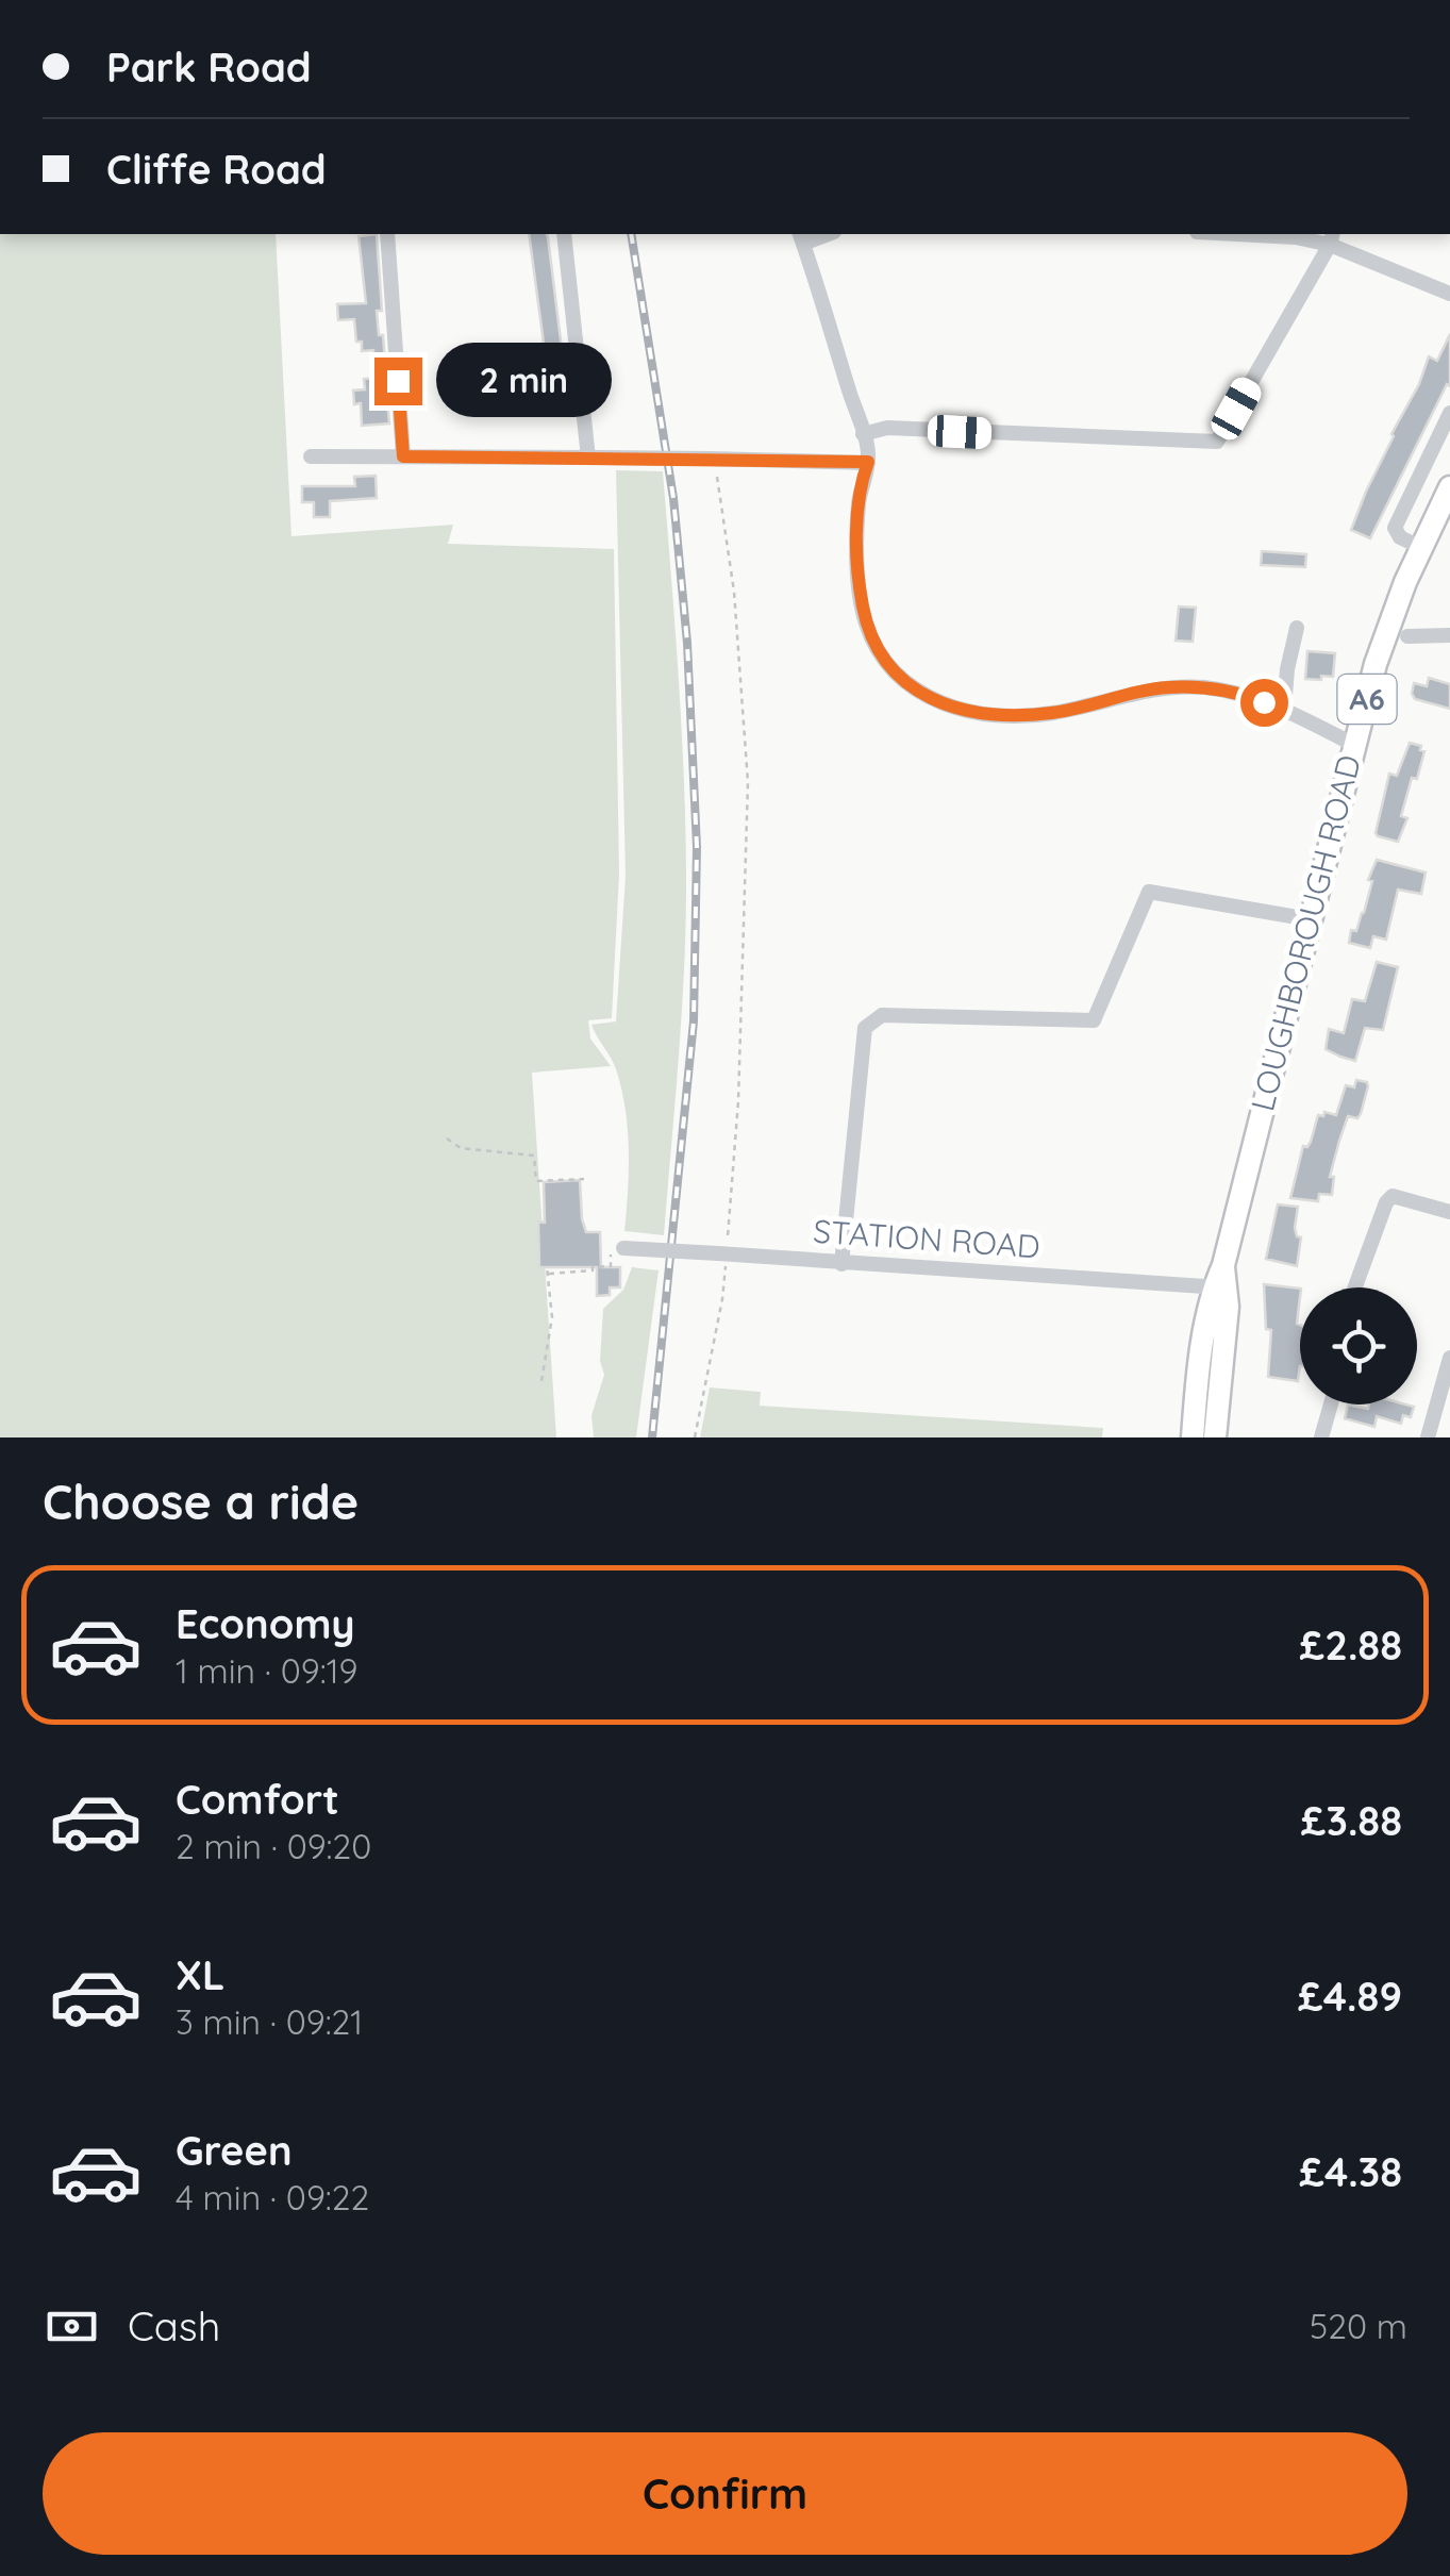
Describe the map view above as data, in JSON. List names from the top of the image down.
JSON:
{
  "streets": {
    "highway": ["A6", "LOUGHBOROUGH ROAD"],
    "street": ["STATION ROAD"]
  },
  "crossings": [
    ["LOUGHBOROUGH ROAD", "STATION ROAD"]
  ],
  "page": {
    "banner": ["Park Road", "Cliffe Road"],
    "bubble": "2 min",
    "heading": "Choose a ride",
    "list": [
      {
        "name": "Economy",
        "note": "1 min · 09:19",
        "value": "£2.88"
      },
      {
        "name": "Comfort",
        "note": "2 min · 09:20",
        "value": "£3.88"
      },
      {
        "name": "XL",
        "note": "3 min · 09:21",
        "value": "£4.89"
      },
      {
        "name": "Green",
        "note": "4 min · 09:22",
        "value": "£4.38"
      }
    ],
    "pay": ["Cash", "520 m"],
    "buttons": "Confirm"
  }
}
